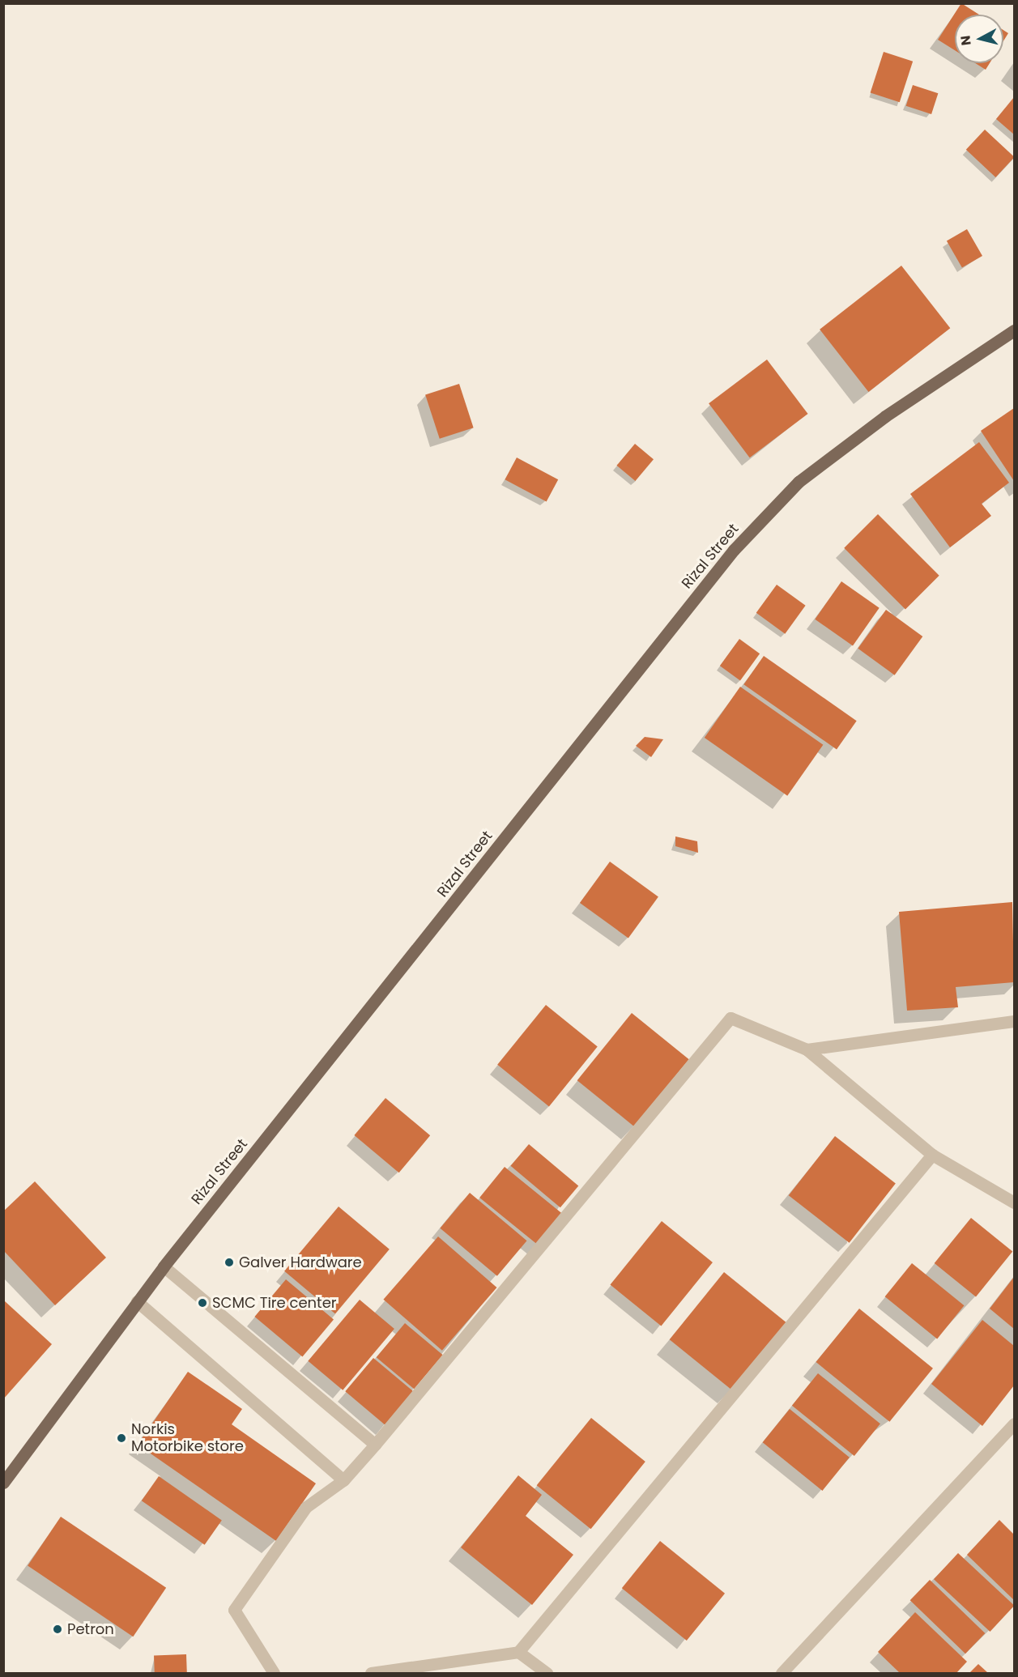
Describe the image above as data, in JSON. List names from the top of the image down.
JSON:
{
  "streets": {
    "main road": ["Rizal Street"]
  },
  "places": [
    "Galver Hardware",
    "SCMC Tire center",
    "Norkis Motorbike store",
    "Petron"
  ],
  "north": "left"
}
